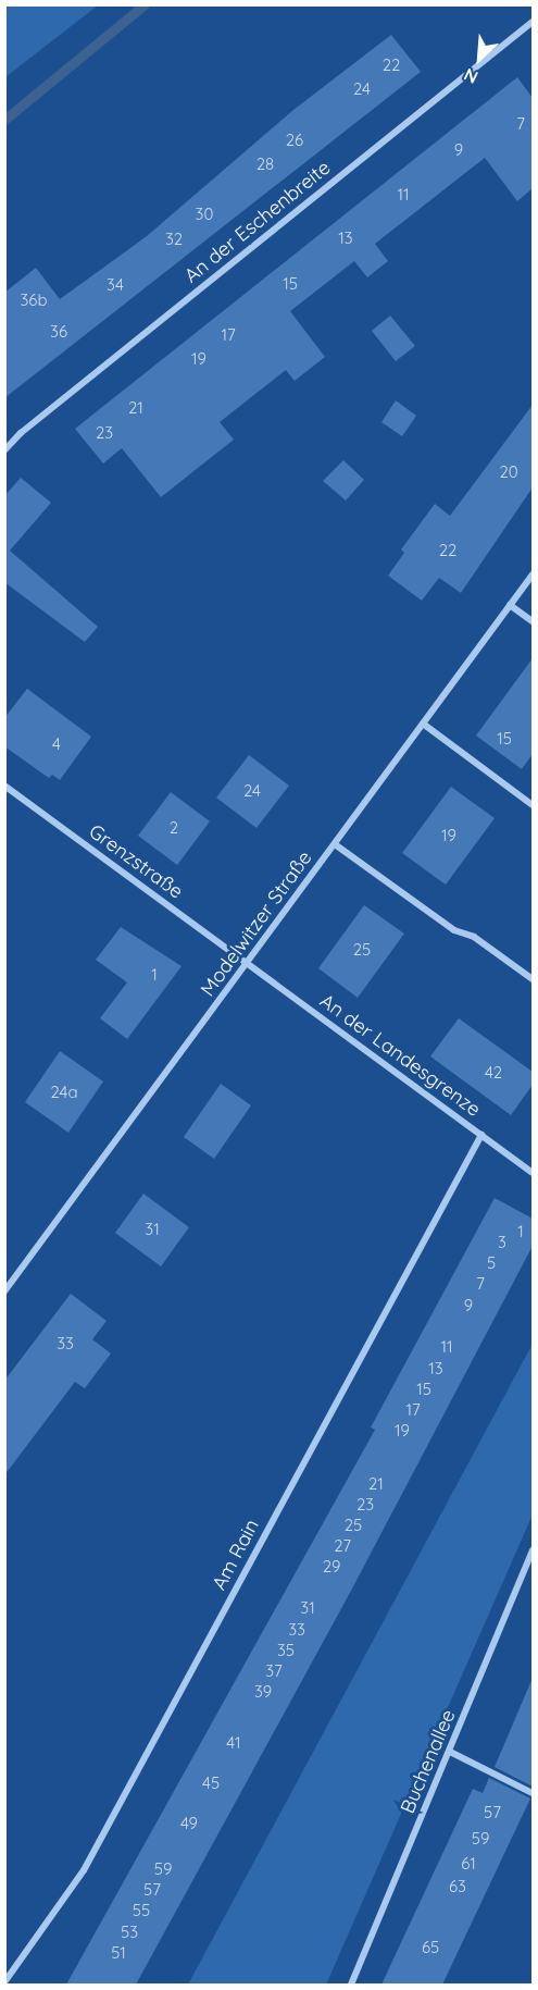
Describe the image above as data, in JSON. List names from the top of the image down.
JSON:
{
  "streets": {
    "street": [
      "An der Eschenbreite",
      "Grenzstraße",
      "Modelwitzer Straße",
      "An der Landesgrenze",
      "Am Rain",
      "Buchenallee"
    ]
  },
  "crossings": [
    ["Grenzstraße", "Modelwitzer Straße"],
    ["Grenzstraße", "An der Landesgrenze"],
    ["Modelwitzer Straße", "An der Landesgrenze"],
    ["An der Landesgrenze", "Am Rain"]
  ],
  "house_numbers": [
    "22",
    "24",
    "7",
    "26",
    "9",
    "28",
    "11",
    "30",
    "13",
    "32",
    "15",
    "34",
    "36b",
    "36",
    "17",
    "19",
    "21",
    "23",
    "20",
    "22",
    "15",
    "4",
    "24",
    "2",
    "19",
    "25",
    "1",
    "42",
    "24a",
    "31",
    "1",
    "3",
    "5",
    "7",
    "9",
    "33",
    "11",
    "13",
    "15",
    "17",
    "19",
    "21",
    "23",
    "25",
    "27",
    "29",
    "31",
    "33",
    "35",
    "37",
    "39",
    "41",
    "45",
    "57",
    "49",
    "59",
    "61",
    "59",
    "63",
    "57",
    "55",
    "53",
    "65",
    "51"
  ],
  "north": "bottom left"
}
